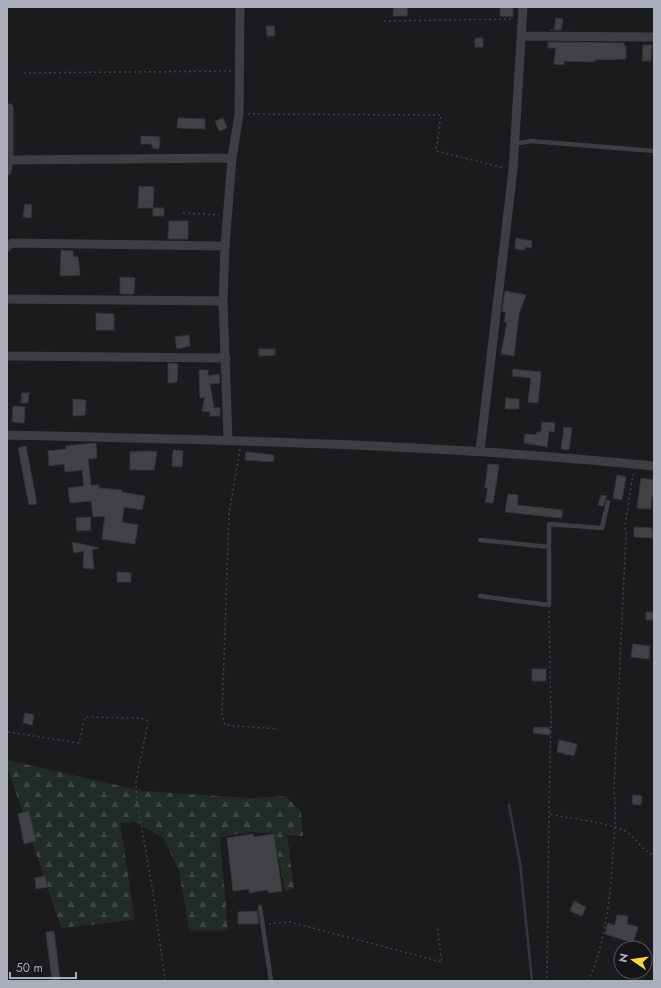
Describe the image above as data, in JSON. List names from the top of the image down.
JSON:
{
  "scale_bar": "50 m",
  "north": "left"
}
